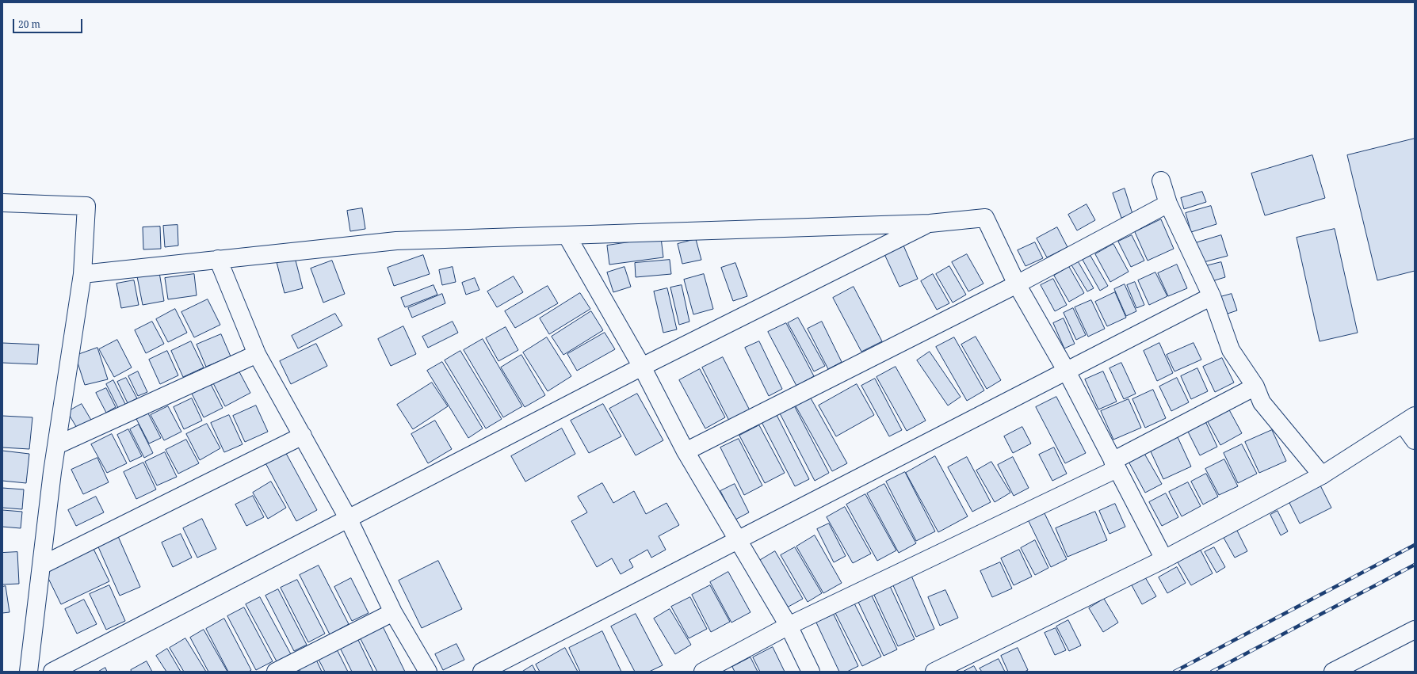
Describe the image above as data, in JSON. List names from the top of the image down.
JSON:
{
  "scale_bar": "20 m"
}
